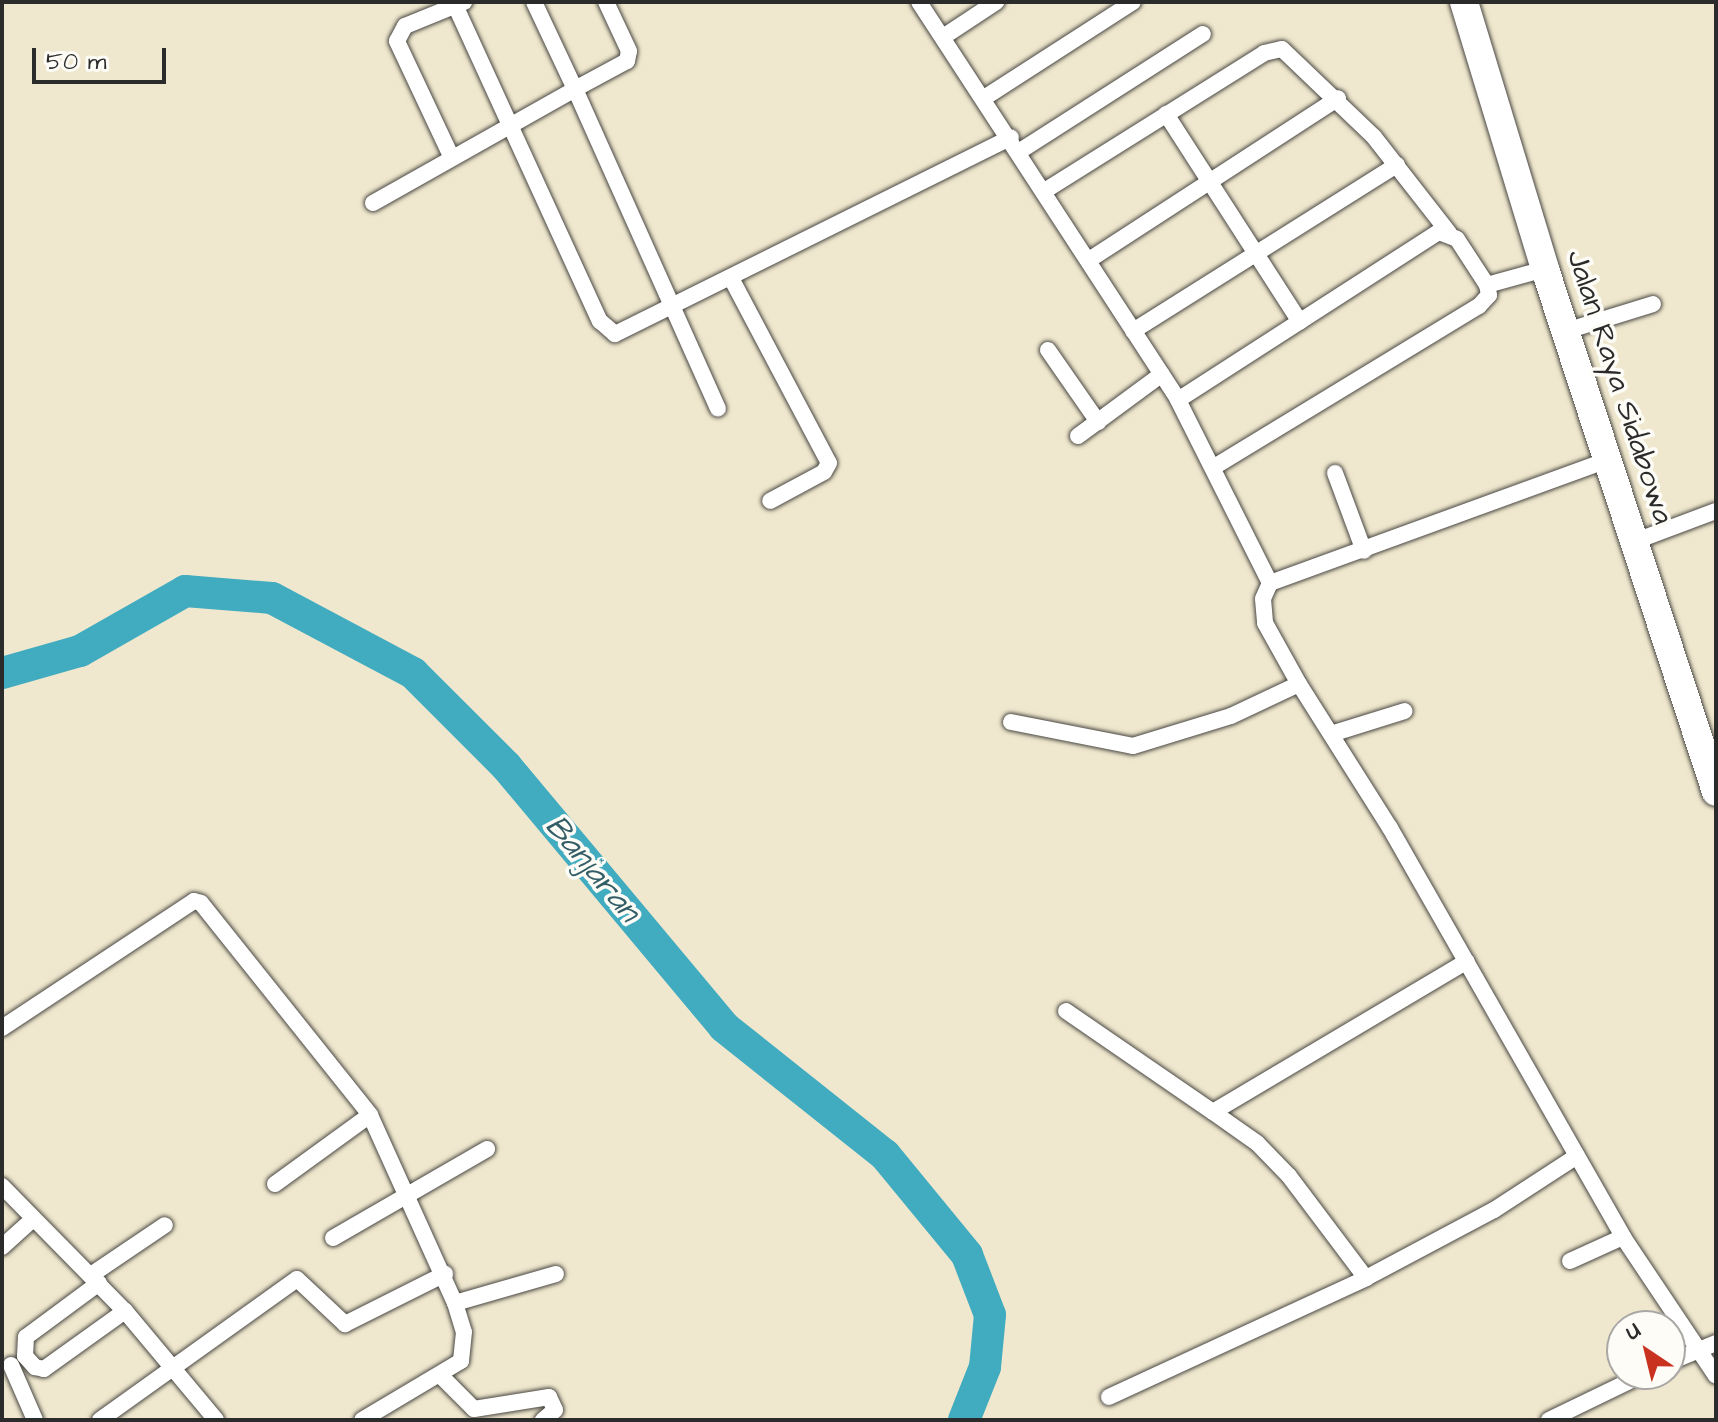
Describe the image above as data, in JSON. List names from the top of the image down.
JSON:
{
  "streets": {
    "highway": ["Jalan Raya Sidabowa"]
  },
  "water": ["Banjaran"],
  "scale_bar": "50 m",
  "north": "top left"
}
